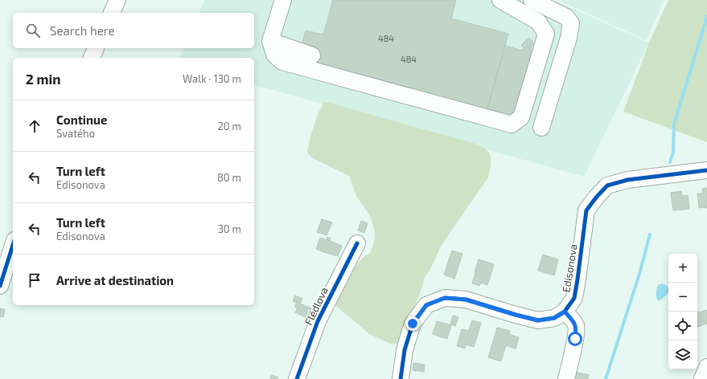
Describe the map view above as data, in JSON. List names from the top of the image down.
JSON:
{
  "streets": {
    "street": ["Edisonova", "Flédlova"]
  },
  "house_numbers": ["484", "484"],
  "page": {
    "search": "Search here",
    "heading": ["2 min", "Walk · 130 m"],
    "list": [
      ["Continue", "Svatého", "20 m"],
      ["Turn left", "Edisonova", "80 m"],
      ["Turn left", "Edisonova", "30 m"],
      "Arrive at destination"
    ],
    "map_buttons": ["+", "−"]
  }
}
